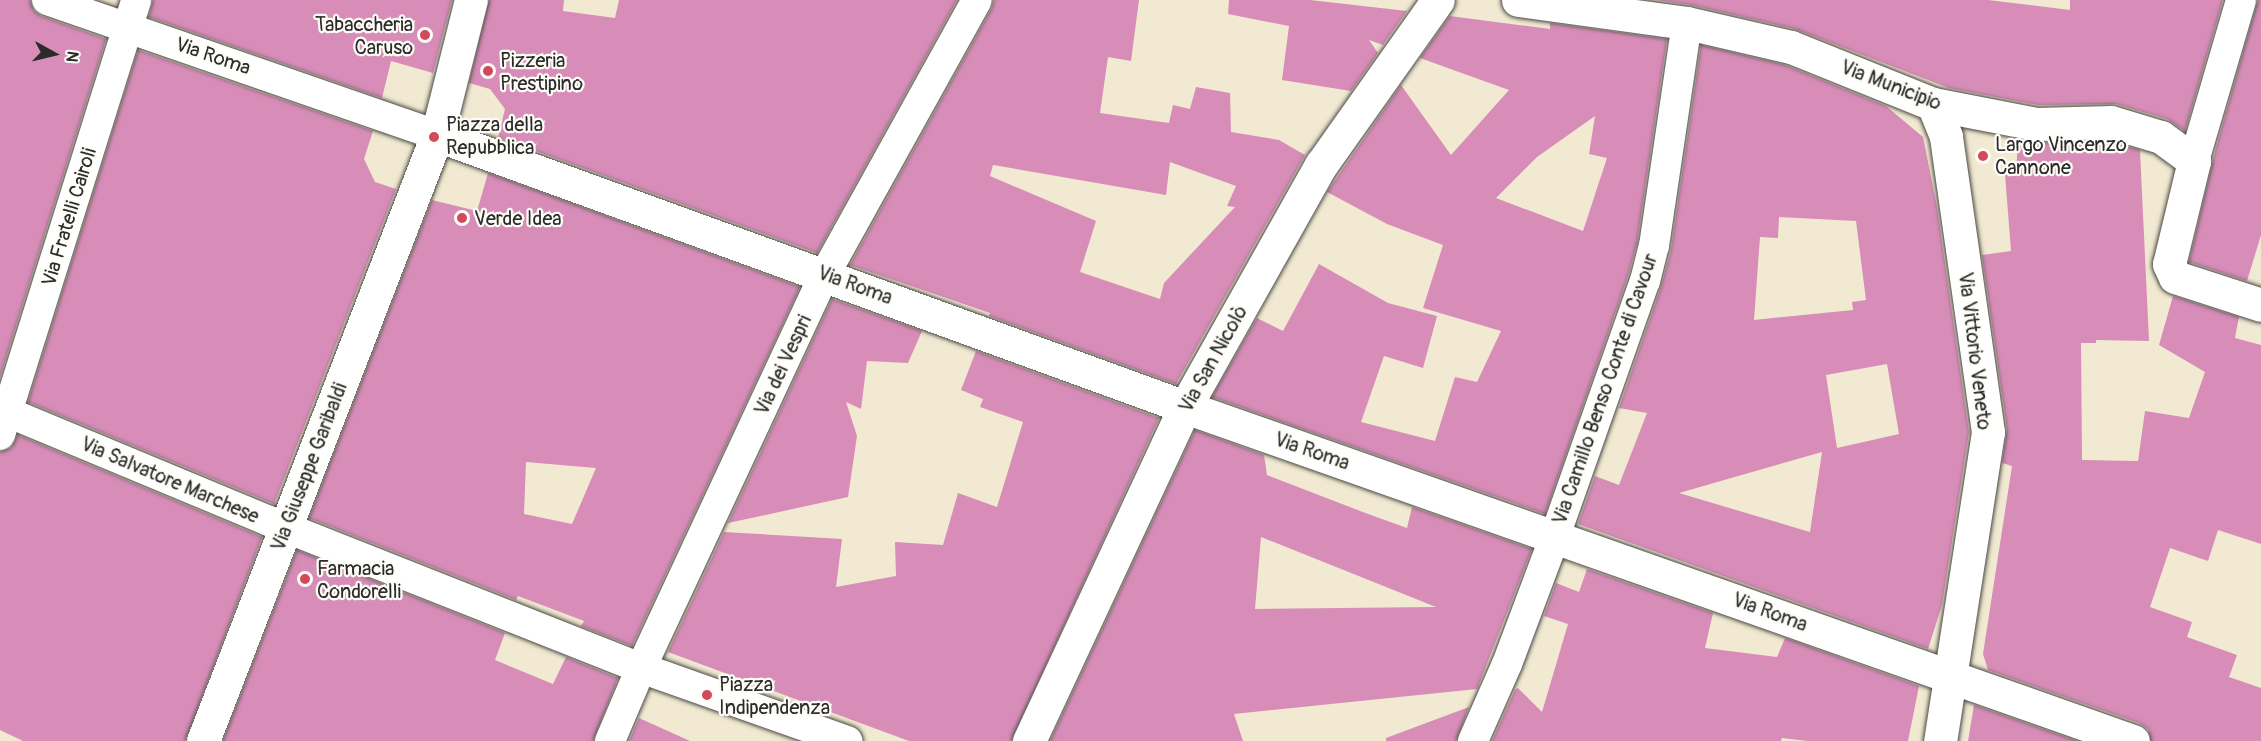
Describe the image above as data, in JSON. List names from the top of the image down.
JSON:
{
  "streets": {
    "street": [
      "Via Roma",
      "Via Municipio",
      "Via Fratelli Cairoli",
      "Via Vittorio Veneto",
      "Via San Nicolò",
      "Via dei Vespri",
      "Via Camillo Benso Conte di Cavour",
      "Via Giuseppe Garibaldi",
      "Via Salvatore Marchese"
    ]
  },
  "crossings": [
    ["Via Roma", "Via Fratelli Cairoli"],
    ["Via Roma", "Via Vittorio Veneto"],
    ["Via Roma", "Via San Nicolò"],
    ["Via Roma", "Via dei Vespri"],
    ["Via Roma", "Via Camillo Benso Conte di Cavour"],
    ["Via Roma", "Via Giuseppe Garibaldi"],
    ["Via Municipio", "Via Vittorio Veneto"],
    ["Via Municipio", "Via Camillo Benso Conte di Cavour"],
    ["Via Fratelli Cairoli", "Via Salvatore Marchese"],
    ["Via dei Vespri", "Via Salvatore Marchese"],
    ["Via Giuseppe Garibaldi", "Via Salvatore Marchese"]
  ],
  "places": [
    "Tabaccheria Caruso",
    "Pizzeria Prestipino",
    "Piazza della Repubblica",
    "Largo Vincenzo Cannone",
    "Verde Idea",
    "Farmacia Condorelli",
    "Piazza Indipendenza"
  ],
  "north": "right"
}
